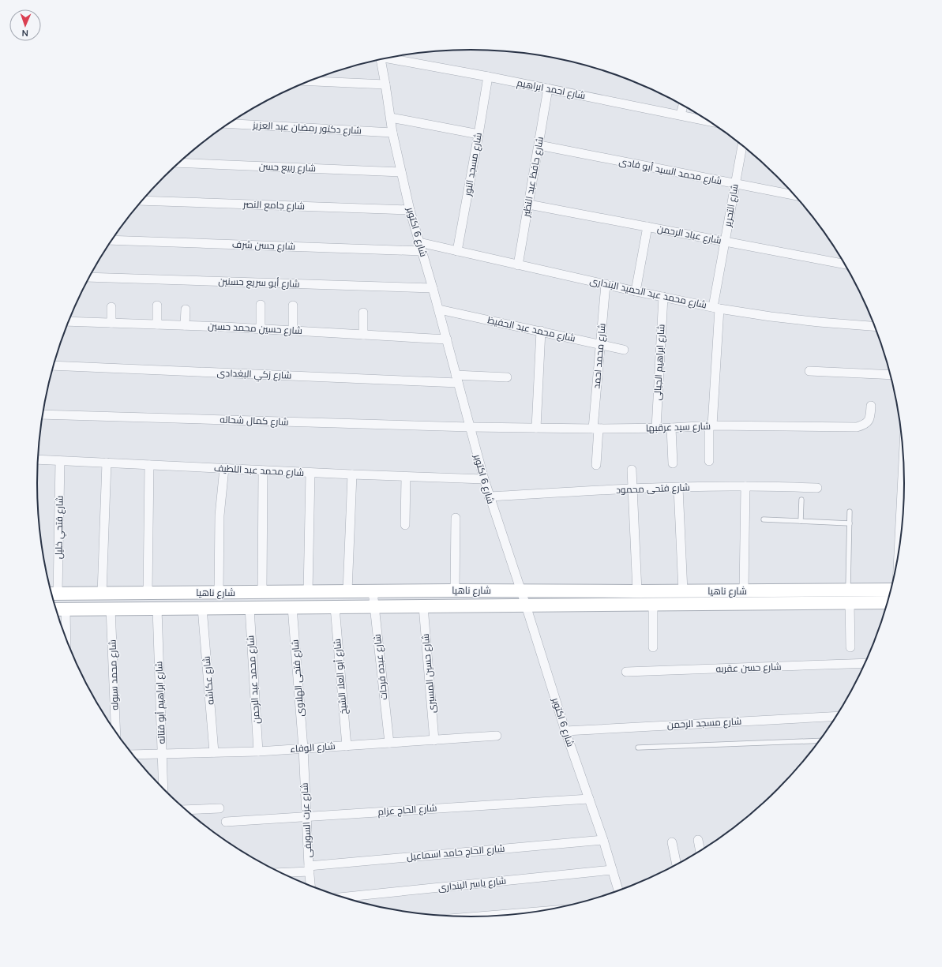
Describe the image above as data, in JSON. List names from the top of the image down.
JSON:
{
  "streets": {
    "main road": ["شارع ناهيا"],
    "street": [
      "شارع احمد ابراهيم",
      "شارع دكتور رمضان عبد العزيز",
      "شارع مسجد النور",
      "شارع ربيع حسن",
      "شارع محمد السيد أبو فادى",
      "شارع حافظ عبد النظير",
      "شارع جامع النصر",
      "شارع التحرير",
      "شارع 6 اكتوبر",
      "شارع عباد الرحمن",
      "شارع حسن شرف",
      "شارع أبو سريع حسنين",
      "شارع محمد عبد الحميد البندارى",
      "شارع حسين محمد حسين",
      "شارع محمد عبد الحفيظ",
      "شارع محمد احمد",
      "شارع ابراهيم الجبالى",
      "شارع زكي البغدادى",
      "شارع كمال شحاته",
      "شارع سيد عرقبها",
      "شارع محمد عبد اللطيف",
      "شارع فتحى محمود",
      "شارع فتحي خليل",
      "شارع عبده فرحات",
      "شارع حسن عقربه",
      "شارع حسين المسيرى",
      "شارع محمد سبوله",
      "شارع أبو العلا الشيخ",
      "شارع فتحى الهلاوى",
      "شارع محمد عبد الرحمن",
      "شارع عكاشه",
      "شارع ابراهيم أبو قتاته",
      "شارع مسجد الرحمن",
      "شارع الوفاء",
      "شارع الحاج عزام",
      "شارع عزت السويفى",
      "شارع الحاج حامد اسماعيل",
      "شارع ياسر البندارى"
    ]
  },
  "crossings": [
    ["شارع احمد ابراهيم", "شارع مسجد النور"],
    ["شارع احمد ابراهيم", "شارع حافظ عبد النظير"],
    ["شارع دكتور رمضان عبد العزيز", "شارع 6 اكتوبر"],
    ["شارع مسجد النور", "شارع محمد عبد الحميد البندارى"],
    ["شارع ربيع حسن", "شارع 6 اكتوبر"],
    ["شارع محمد السيد أبو فادى", "شارع حافظ عبد النظير"],
    ["شارع محمد السيد أبو فادى", "شارع التحرير"],
    ["شارع حافظ عبد النظير", "شارع عباد الرحمن"],
    ["شارع حافظ عبد النظير", "شارع محمد عبد الحميد البندارى"],
    ["شارع جامع النصر", "شارع 6 اكتوبر"],
    ["شارع التحرير", "شارع عباد الرحمن"],
    ["شارع التحرير", "شارع محمد عبد الحميد البندارى"],
    ["شارع التحرير", "شارع سيد عرقبها"],
    ["شارع 6 اكتوبر", "شارع حسن شرف"],
    ["شارع 6 اكتوبر", "شارع أبو سريع حسنين"],
    ["شارع 6 اكتوبر", "شارع محمد عبد الحميد البندارى"],
    ["شارع 6 اكتوبر", "شارع حسين محمد حسين"],
    ["شارع 6 اكتوبر", "شارع محمد عبد الحفيظ"],
    ["شارع 6 اكتوبر", "شارع زكي البغدادى"],
    ["شارع 6 اكتوبر", "شارع كمال شحاته"],
    ["شارع 6 اكتوبر", "شارع سيد عرقبها"],
    ["شارع 6 اكتوبر", "شارع محمد عبد اللطيف"],
    ["شارع 6 اكتوبر", "شارع فتحى محمود"],
    ["شارع 6 اكتوبر", "شارع ناهيا"],
    ["شارع 6 اكتوبر", "شارع مسجد الرحمن"],
    ["شارع 6 اكتوبر", "شارع الحاج عزام"],
    ["شارع 6 اكتوبر", "شارع الحاج حامد اسماعيل"],
    ["شارع 6 اكتوبر", "شارع ياسر البندارى"],
    ["شارع حسن شرف", "شارع محمد عبد الحميد البندارى"],
    ["شارع محمد عبد الحميد البندارى", "شارع محمد احمد"],
    ["شارع محمد عبد الحميد البندارى", "شارع ابراهيم الجبالى"],
    ["شارع محمد عبد الحفيظ", "شارع محمد احمد"],
    ["شارع محمد احمد", "شارع سيد عرقبها"],
    ["شارع ابراهيم الجبالى", "شارع سيد عرقبها"],
    ["شارع كمال شحاته", "شارع سيد عرقبها"],
    ["شارع محمد عبد اللطيف", "شارع فتحي خليل"],
    ["شارع فتحي خليل", "شارع ناهيا"],
    ["شارع ناهيا", "شارع عبده فرحات"],
    ["شارع ناهيا", "شارع حسين المسيرى"],
    ["شارع ناهيا", "شارع محمد سبوله"],
    ["شارع ناهيا", "شارع أبو العلا الشيخ"],
    ["شارع ناهيا", "شارع فتحى الهلاوى"],
    ["شارع ناهيا", "شارع محمد عبد الرحمن"],
    ["شارع ناهيا", "شارع عكاشه"],
    ["شارع ناهيا", "شارع ابراهيم أبو قتاته"],
    ["شارع عبده فرحات", "شارع الوفاء"],
    ["شارع حسين المسيرى", "شارع الوفاء"],
    ["شارع أبو العلا الشيخ", "شارع الوفاء"],
    ["شارع فتحى الهلاوى", "شارع الوفاء"],
    ["شارع فتحى الهلاوى", "شارع عزت السويفى"],
    ["شارع محمد عبد الرحمن", "شارع الوفاء"],
    ["شارع عكاشه", "شارع الوفاء"],
    ["شارع ابراهيم أبو قتاته", "شارع الوفاء"],
    ["شارع الوفاء", "شارع عزت السويفى"],
    ["شارع الحاج عزام", "شارع عزت السويفى"],
    ["شارع عزت السويفى", "شارع الحاج حامد اسماعيل"]
  ],
  "north": "bottom"
}
